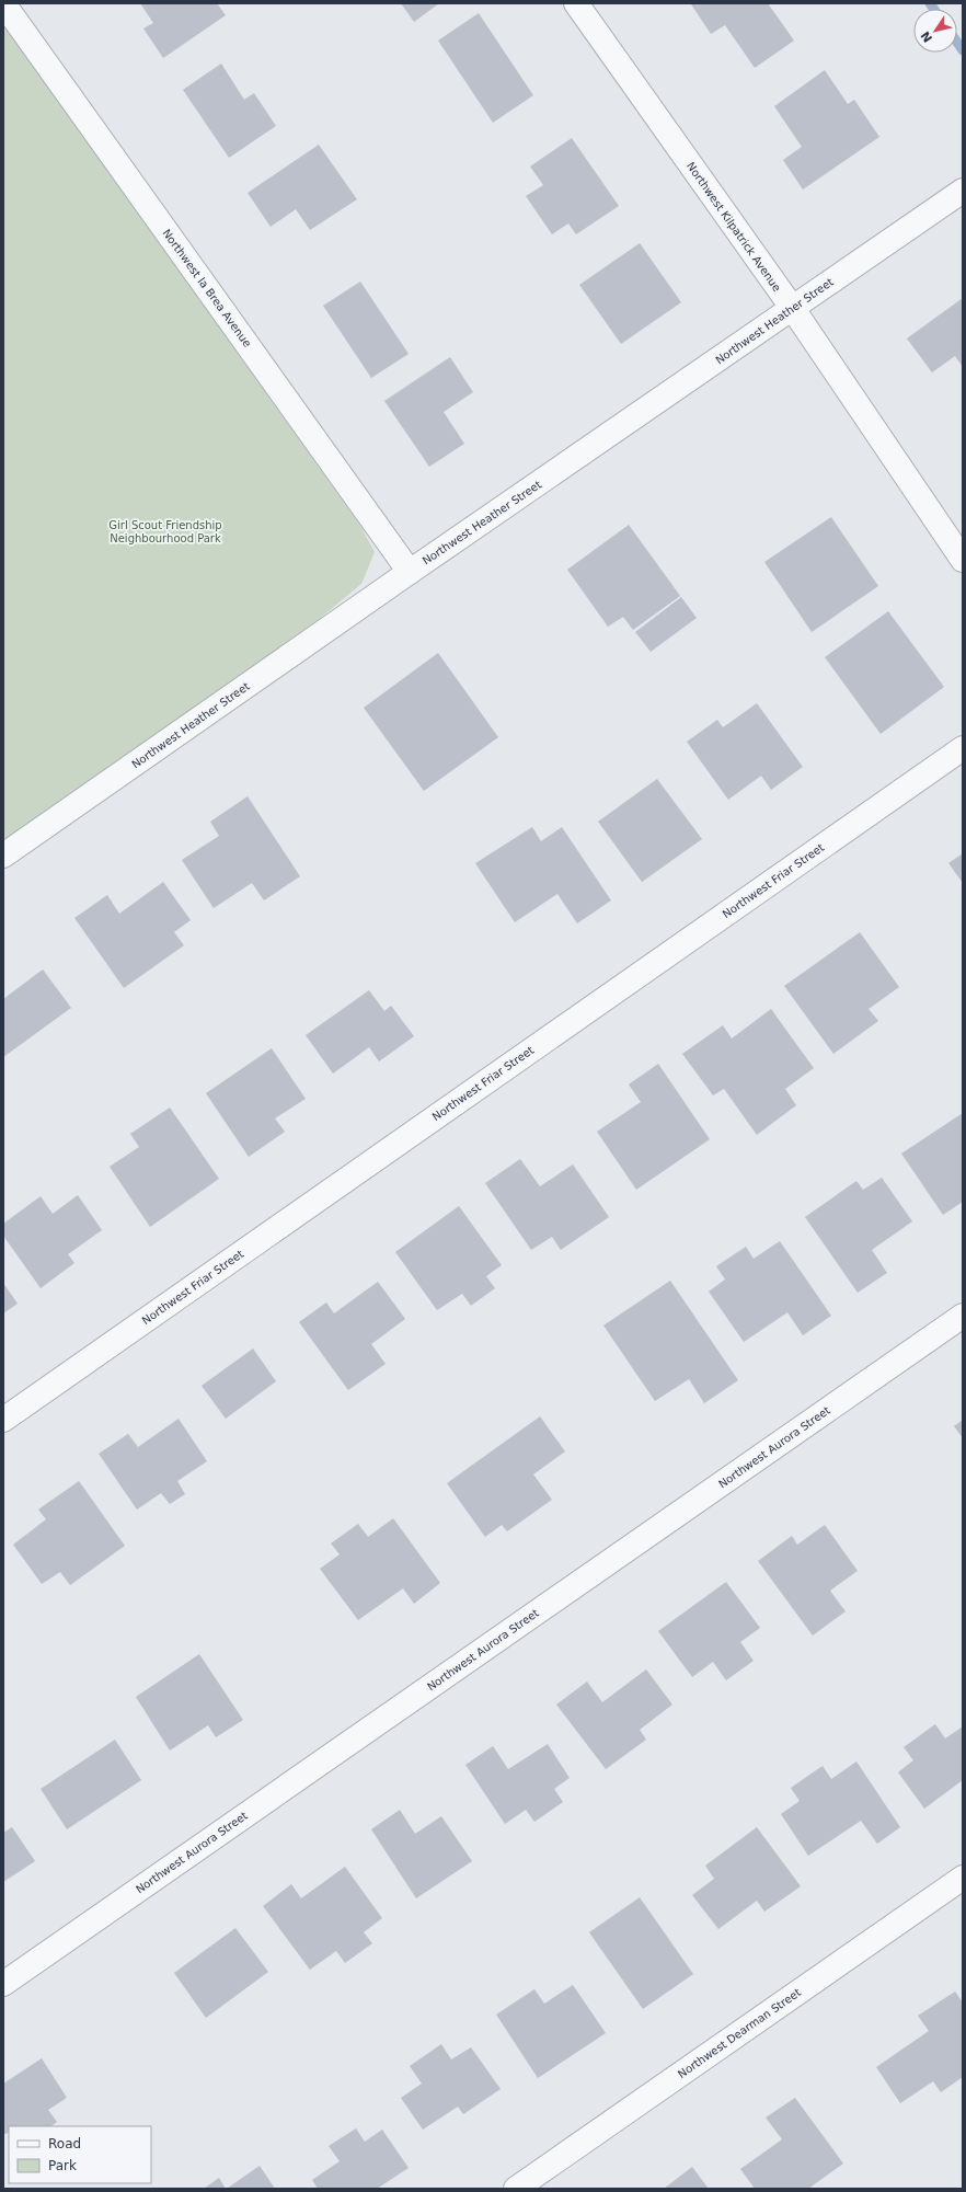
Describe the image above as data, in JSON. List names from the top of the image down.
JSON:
{
  "streets": {
    "street": [
      "Northwest Kilpatrick Avenue",
      "Northwest la Brea Avenue",
      "Northwest Heather Street",
      "Northwest Friar Street",
      "Northwest Aurora Street",
      "Northwest Dearman Street"
    ]
  },
  "crossings": [
    ["Northwest Kilpatrick Avenue", "Northwest Heather Street"],
    ["Northwest la Brea Avenue", "Northwest Heather Street"]
  ],
  "parks": ["Girl Scout Friendship Neighbourhood Park"],
  "legend": ["Road", "Park"],
  "north": "bottom left"
}
